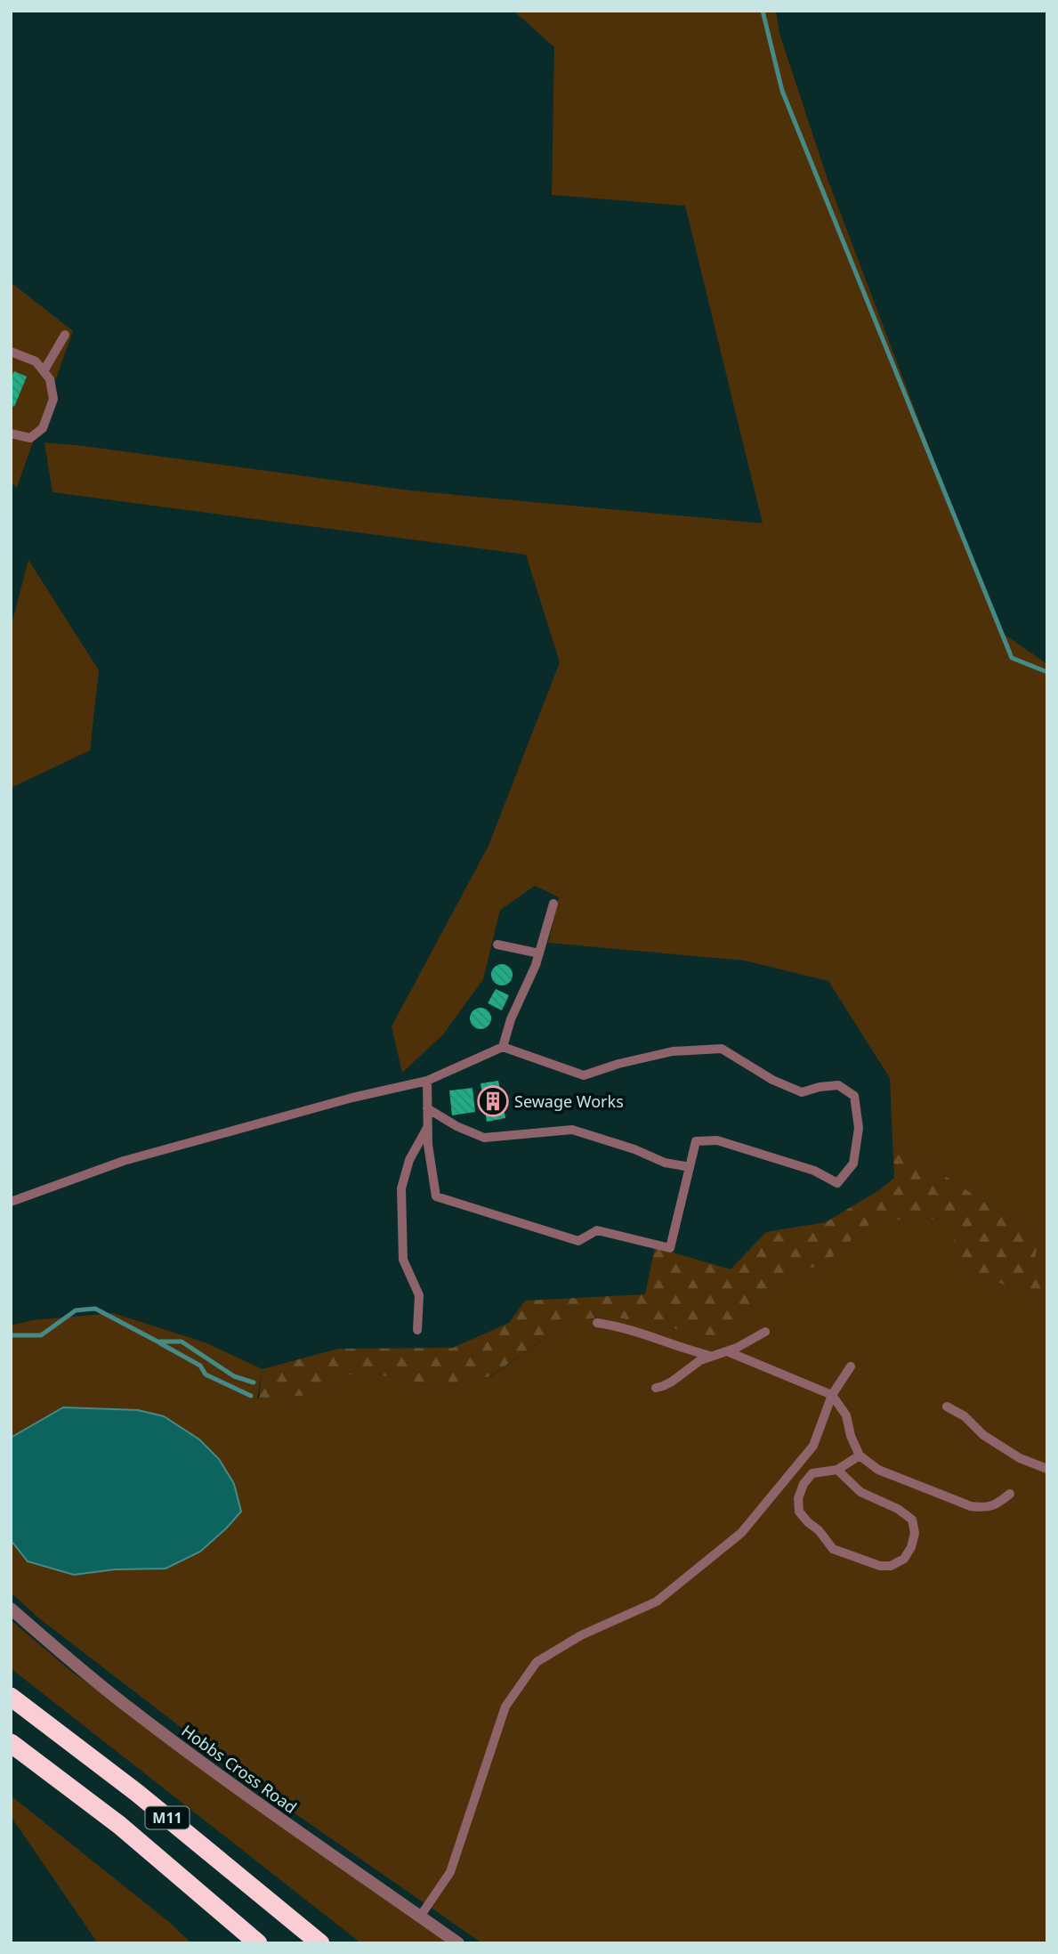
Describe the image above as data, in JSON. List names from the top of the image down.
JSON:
{
  "streets": {
    "highway": ["M11"],
    "street": ["Hobbs Cross Road"]
  },
  "places": {
    "building": ["Sewage Works"]
  }
}
